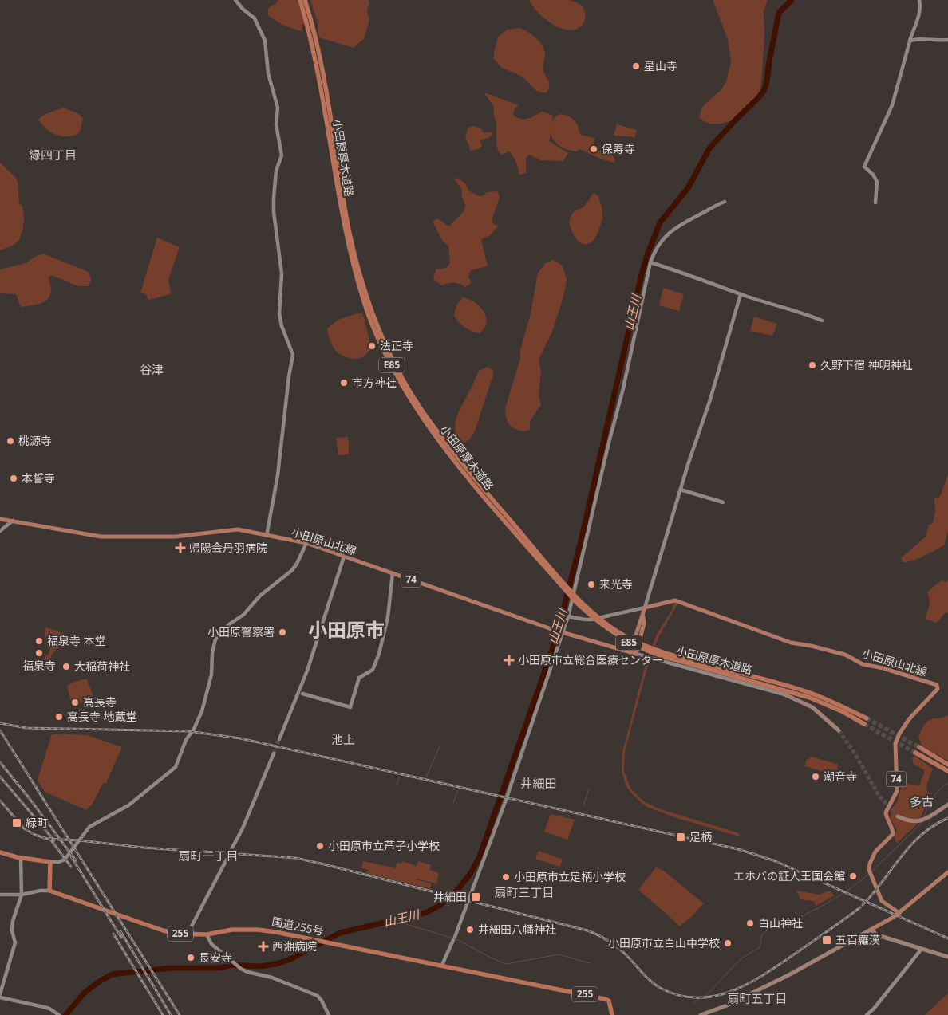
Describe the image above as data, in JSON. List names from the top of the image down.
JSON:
{
  "streets": {
    "highway": [
      "小田原厚木道路",
      "E85",
      "国道255号",
      "255"
    ],
    "main road": ["小田原山北線", "74"]
  },
  "districts": [
    "緑四丁目",
    "谷津",
    "小田原市",
    "池上",
    "井細田",
    "多古",
    "扇町一丁目",
    "扇町三丁目",
    "扇町五丁目"
  ],
  "water": ["山王川"],
  "places": {
    "other": [
      "星山寺",
      "保寿寺",
      "法正寺",
      "久野下宿 神明神社",
      "市方神社",
      "桃源寺",
      "本誓寺",
      "来光寺",
      "小田原警察署",
      "福泉寺 本堂",
      "福泉寺",
      "大稲荷神社",
      "高長寺",
      "高長寺 地蔵堂",
      "潮音寺",
      "小田原市立芦子小学校",
      "エホバの証人王国会館",
      "小田原市立足柄小学校",
      "白山神社",
      "井細田八幡神社",
      "小田原市立白山中学校",
      "長安寺"
    ],
    "health": ["帰陽会丹羽病院", "小田原市立総合医療センター", "西湘病院"],
    "transit": [
      "緑町",
      "足柄",
      "井細田",
      "五百羅漢"
    ]
  }
}
